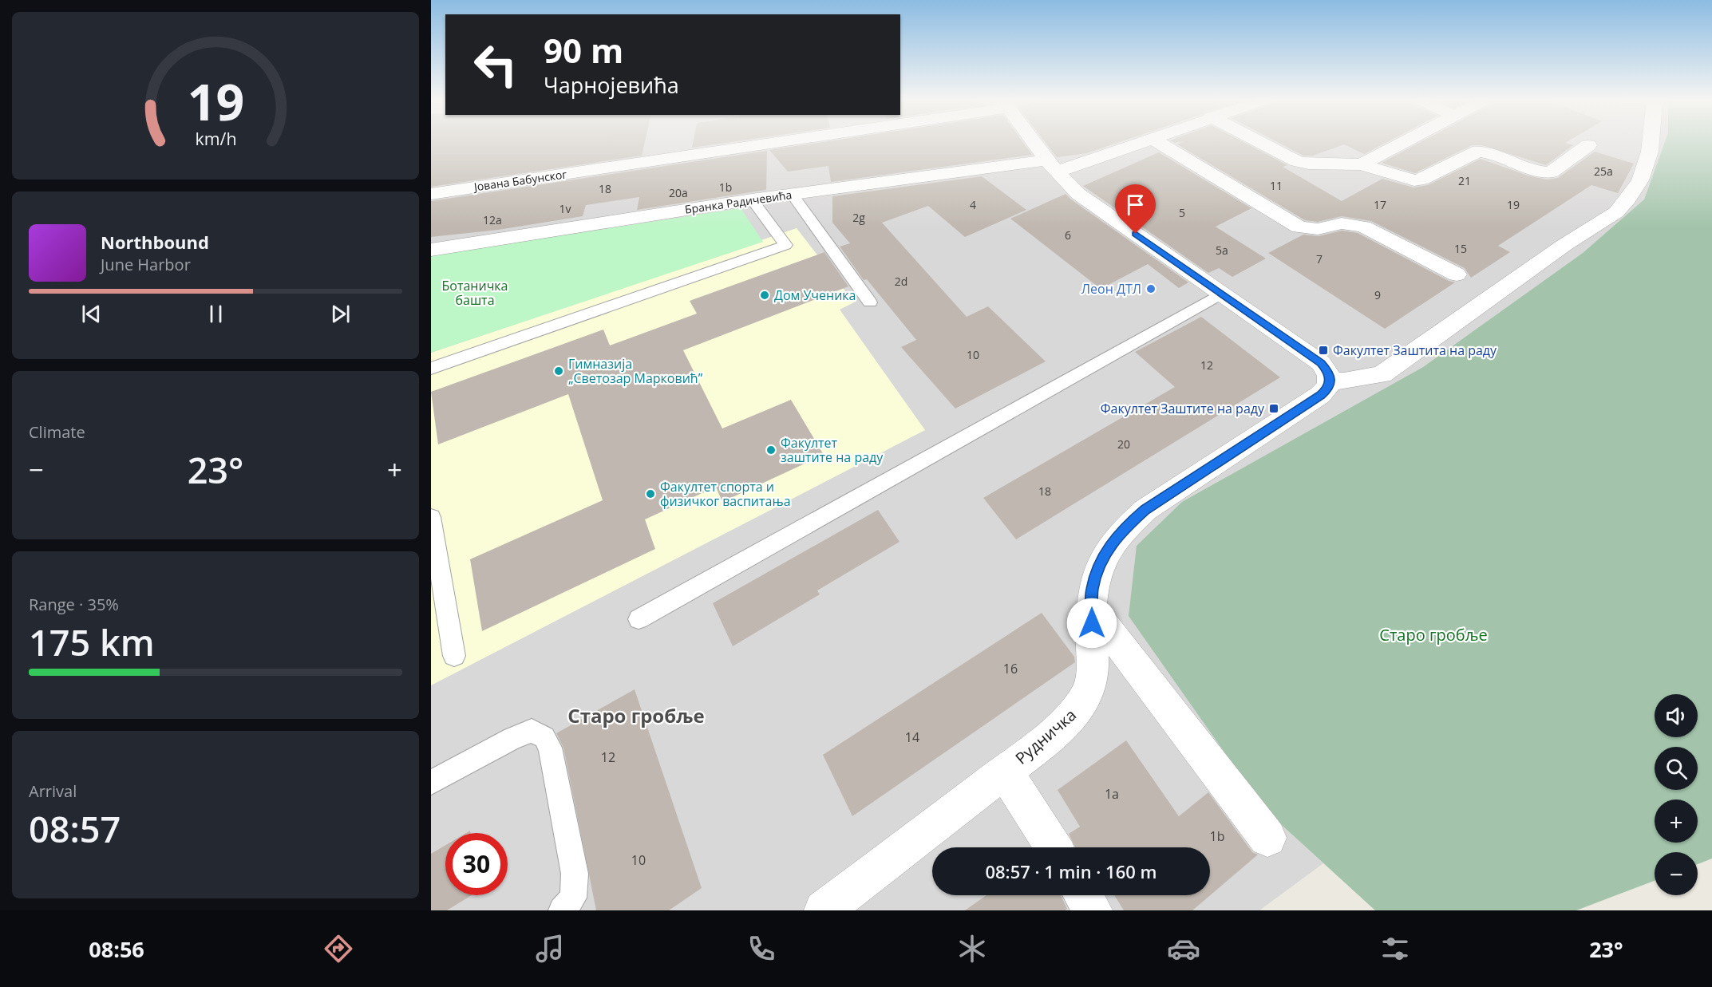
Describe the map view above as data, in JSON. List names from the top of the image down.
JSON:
{
  "streets": {
    "street": ["Јована Бабунског", "Бранка Радичевића", "Рудничка"]
  },
  "districts": ["Старо гробље"],
  "parks": ["Ботаничка башта", "Старо гробље"],
  "places": {
    "other": [
      "Леон ДТЛ",
      "Дом Ученика",
      "Гимназија „Светозар Марковић”",
      "Факултет заштите на раду",
      "Факултет спорта и физичког васпитања"
    ],
    "transit": ["Факултет Заштита на раду", "Факултет Заштите на раду"]
  },
  "house_numbers": [
    "25a",
    "21",
    "11",
    "1b",
    "18",
    "20a",
    "4",
    "17",
    "19",
    "1v",
    "5",
    "2g",
    "12a",
    "6",
    "15",
    "5a",
    "7",
    "2d",
    "9",
    "10",
    "12",
    "20",
    "18",
    "16",
    "14",
    "12",
    "1a",
    "1b",
    "10"
  ],
  "page": {
    "turn": ["90 m", "Чарнојевића"],
    "song": ["Northbound", "June Harbor"],
    "tile": [
      "Climate",
      ["Range · 35%", "175 km"],
      ["Arrival", "08:57"]
    ],
    "heat": ["−", "23°", "+"],
    "map_buttons": ["+", "−"],
    "limit": "30",
    "trip": "08:57 · 1 min · 160 m",
    "tabs": ["08:56", "23°"],
    "gauge": ["19", "km/h"]
  }
}
